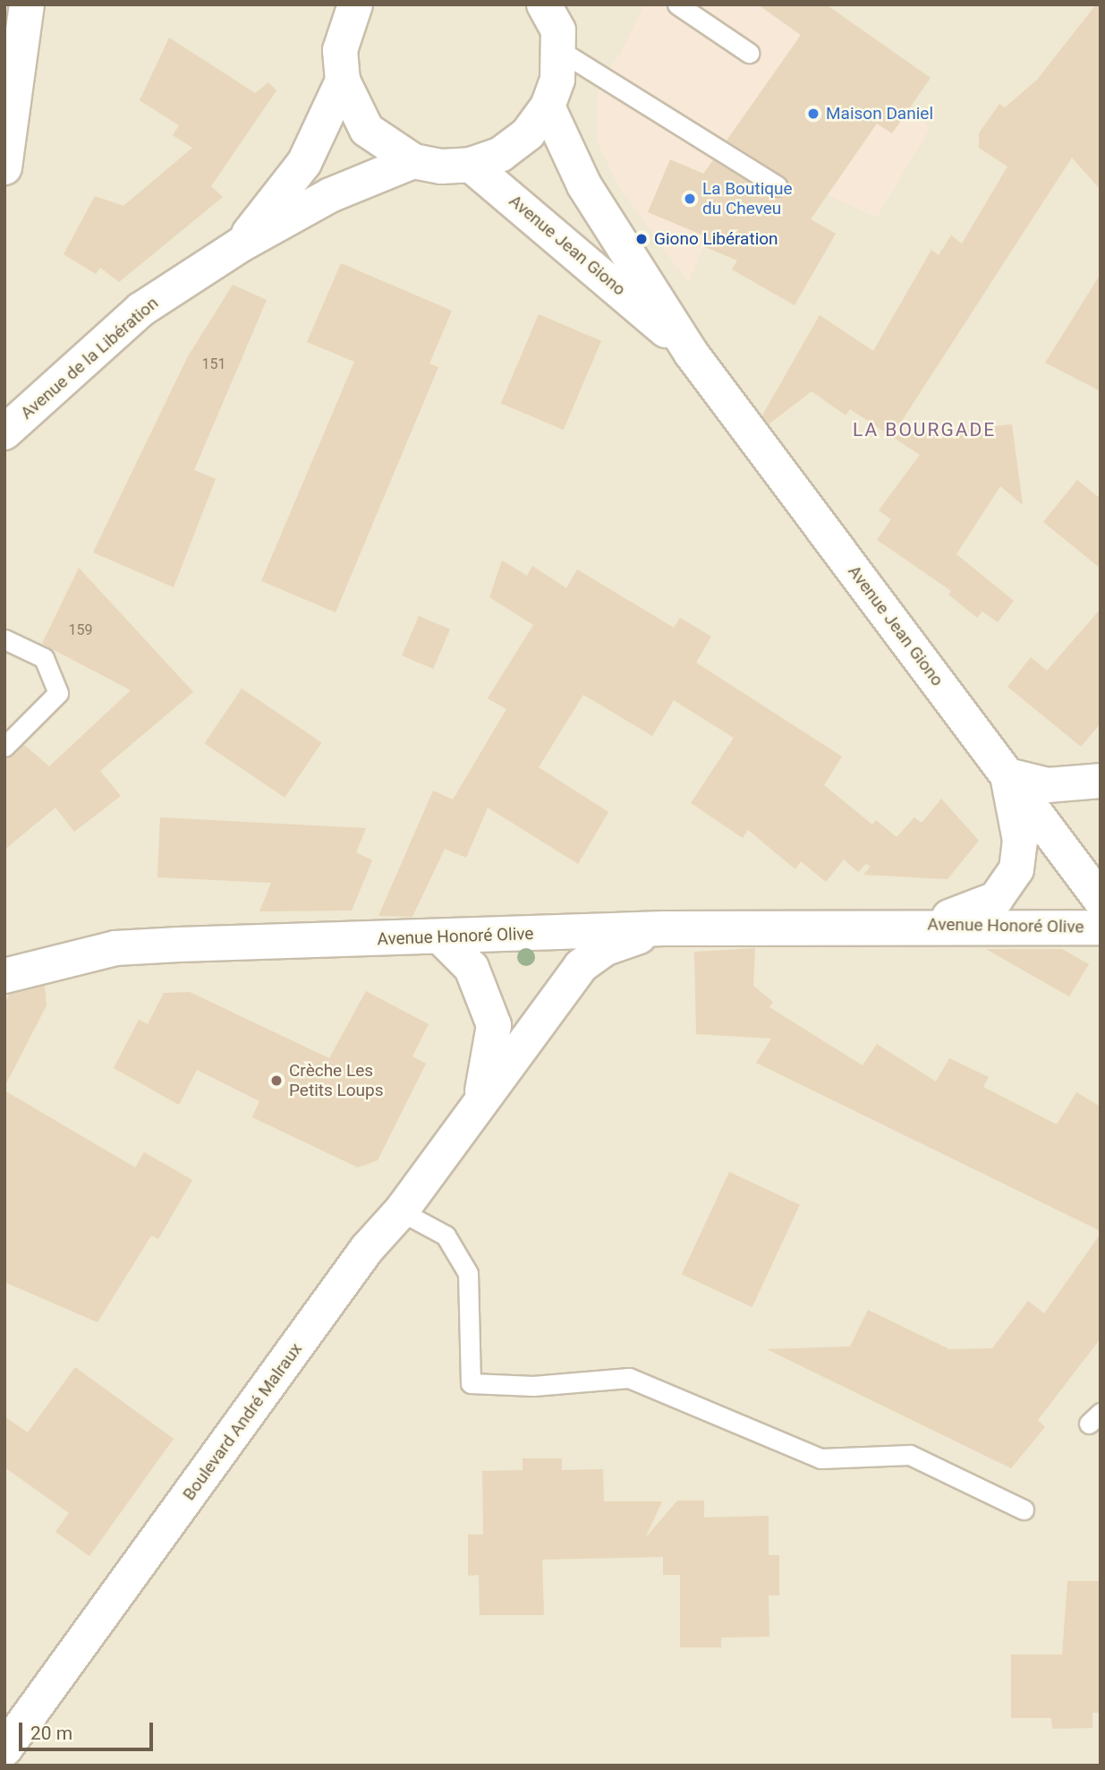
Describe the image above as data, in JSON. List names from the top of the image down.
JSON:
{
  "streets": {
    "street": [
      "Avenue Jean Giono",
      "Avenue de la Libération",
      "Avenue Honoré Olive",
      "Boulevard André Malraux"
    ]
  },
  "crossings": [
    ["Avenue Jean Giono", "Avenue Honoré Olive"],
    ["Avenue Honoré Olive", "Boulevard André Malraux"]
  ],
  "districts": ["LA BOURGADE"],
  "places": [
    "Maison Daniel",
    "La Boutique du Cheveu",
    "Giono Libération",
    "Crèche Les Petits Loups"
  ],
  "house_numbers": ["151", "159"],
  "scale_bar": "20 m"
}
